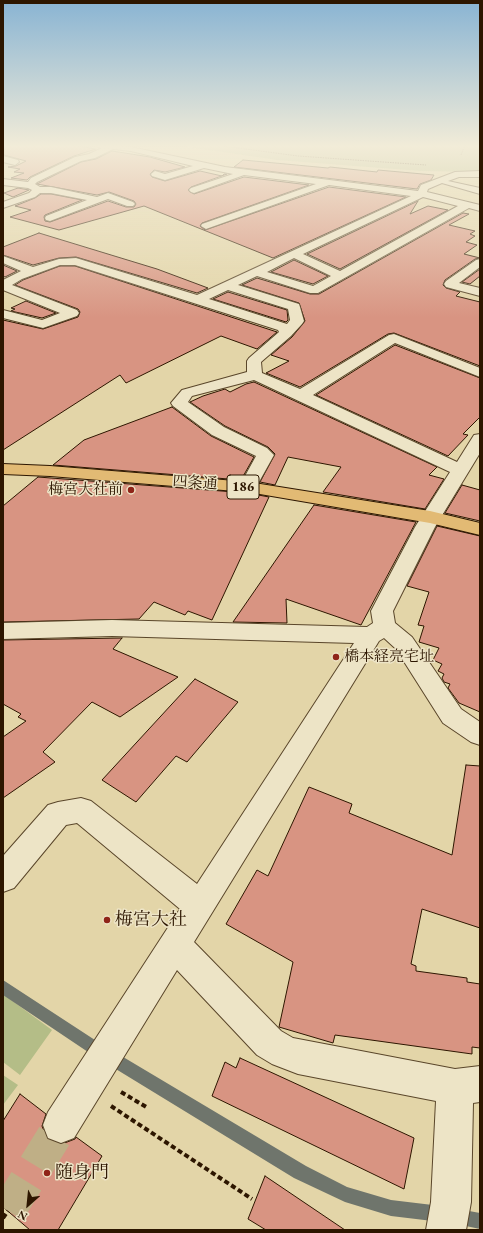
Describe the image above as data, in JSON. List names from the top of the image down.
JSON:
{
  "streets": {
    "main road": ["四条通", "186"]
  },
  "places": [
    "梅宮大社前",
    "橋本経亮宅址",
    "梅宮大社",
    "随身門"
  ],
  "north": "bottom left"
}
